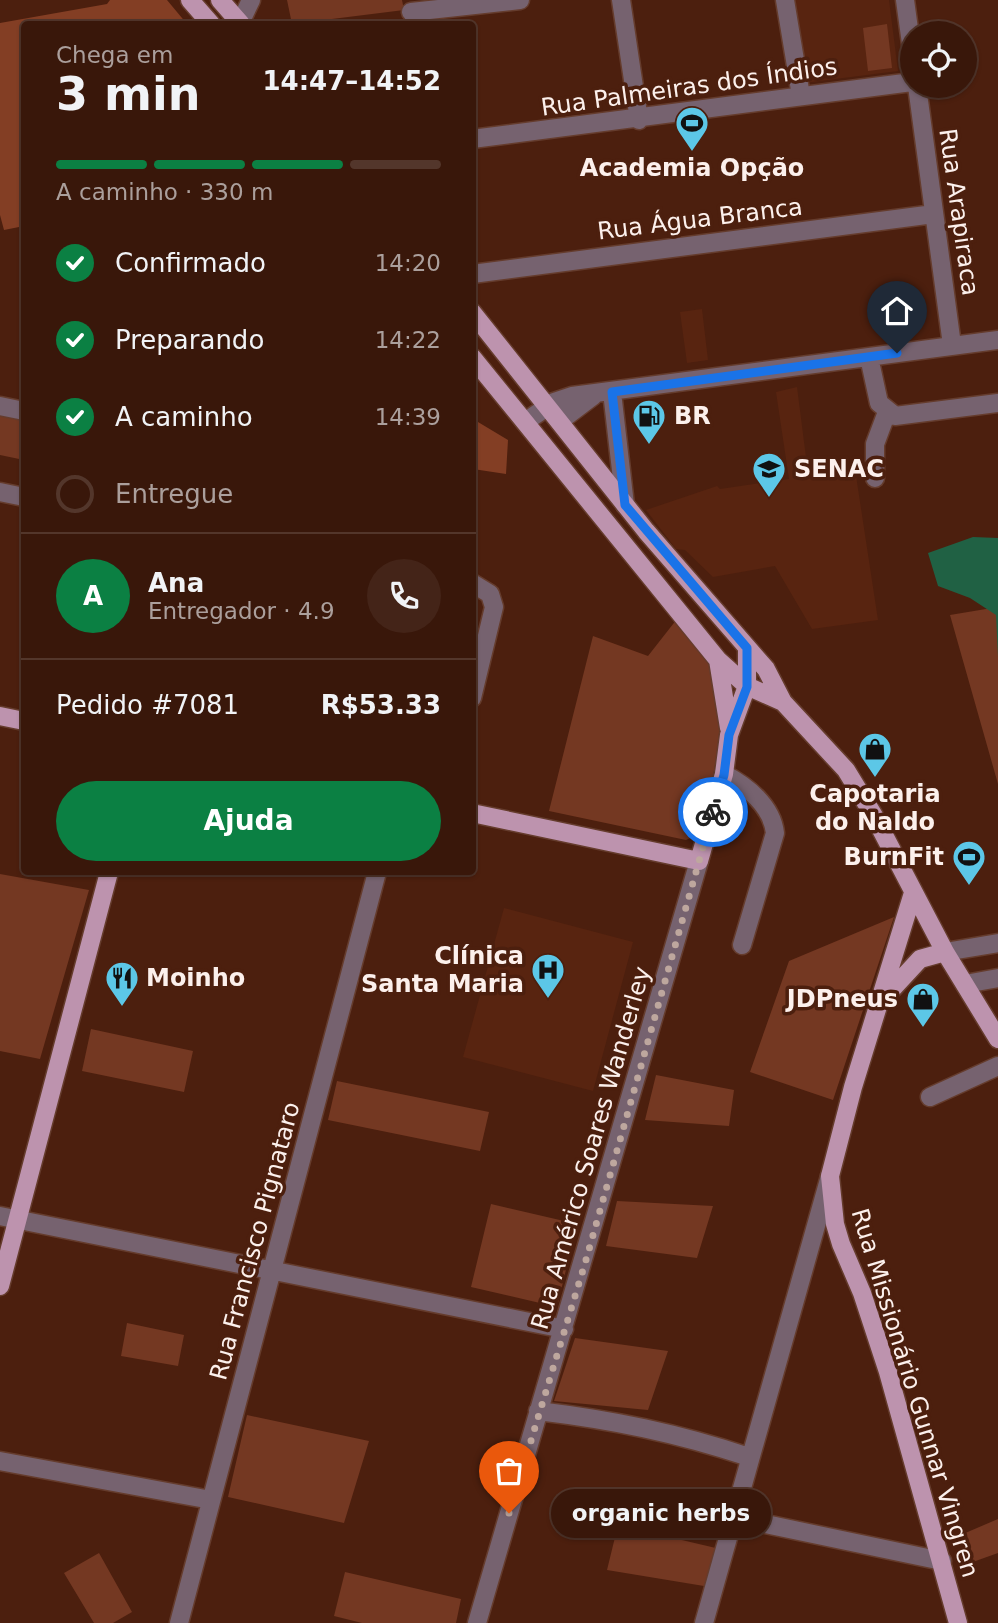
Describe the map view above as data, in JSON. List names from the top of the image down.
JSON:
{
  "streets": {
    "main road": ["Rua Américo Soares Wanderley", "Rua Missionário Gunnar Vingren"],
    "street": [
      "Rua Palmeiras dos Índios",
      "Rua Arapiraca",
      "Rua Água Branca",
      "Rua Francisco Pignataro"
    ]
  },
  "crossings": [
    ["Rua Arapiraca", "Rua Água Branca"]
  ],
  "places": {
    "sports": ["Academia Opção", "BurnFit"],
    "fuel station": ["BR"],
    "school or university": ["SENAC"],
    "shop": ["Capotaria do Naldo", "JDPneus"],
    "hospital": ["Clínica Santa Maria"],
    "restaurant": ["Moinho"],
    "other": ["organic herbs"]
  },
  "page": {
    "heading": ["3 min", "Chega em", "14:47–14:52"],
    "panel": [
      "Ana",
      "Entregador · 4.9",
      "Pedido #7081",
      "R$53.33"
    ],
    "bar": "A caminho · 330 m",
    "list": [
      ["Confirmado", "14:20"],
      ["Preparando", "14:22"],
      ["A caminho", "14:39"],
      "Entregue"
    ],
    "round": "A",
    "buttons": "Ajuda",
    "bubble": "organic herbs"
  }
}
